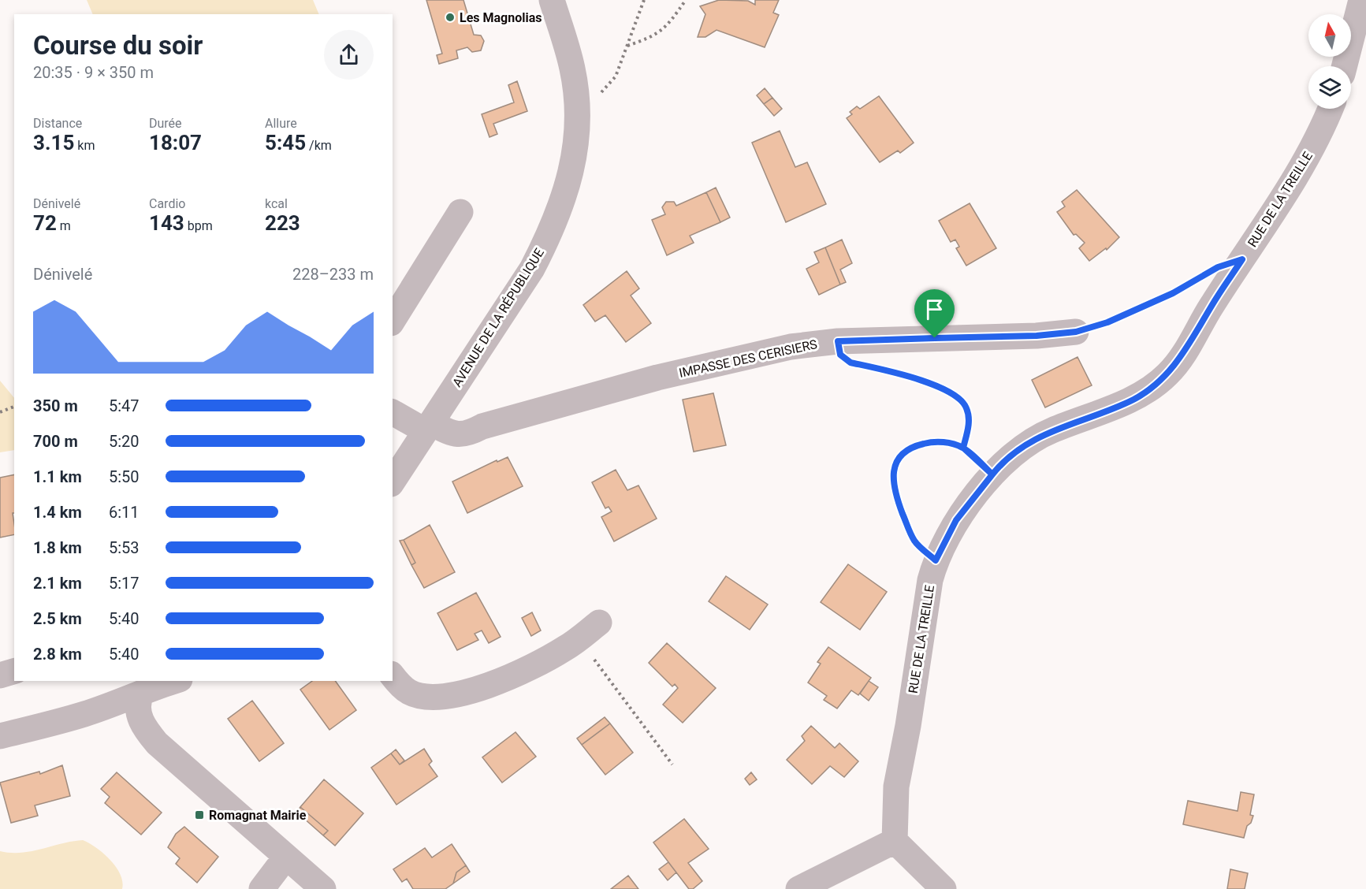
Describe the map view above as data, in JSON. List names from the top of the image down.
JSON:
{
  "streets": {
    "street": ["RUE DE LA TREILLE", "AVENUE DE LA RÉPUBLIQUE", "IMPASSE DES CERISIERS"]
  },
  "crossings": [
    ["AVENUE DE LA RÉPUBLIQUE", "IMPASSE DES CERISIERS"]
  ],
  "places": {
    "other": ["Les Magnolias"],
    "transit": ["Romagnat Mairie"]
  },
  "north": "top",
  "page": {
    "heading": ["Course du soir", "20:35 · 9 × 350 m"],
    "stats": [
      ["Distance", "3.15 km"],
      ["Durée", "18:07"],
      ["Allure", "5:45 /km"],
      ["Dénivelé", "72 m"],
      ["Cardio", "143 bpm"],
      ["kcal", "223"]
    ],
    "chart": ["Dénivelé", "228–233 m"],
    "list": [
      {
        "name": "350 m",
        "note": "5:47"
      },
      {
        "name": "700 m",
        "note": "5:20"
      },
      {
        "name": "1.1 km",
        "note": "5:50"
      },
      {
        "name": "1.4 km",
        "note": "6:11"
      },
      {
        "name": "1.8 km",
        "note": "5:53"
      },
      {
        "name": "2.1 km",
        "note": "5:17"
      },
      {
        "name": "2.5 km",
        "note": "5:40"
      },
      {
        "name": "2.8 km",
        "note": "5:40"
      }
    ]
  }
}
